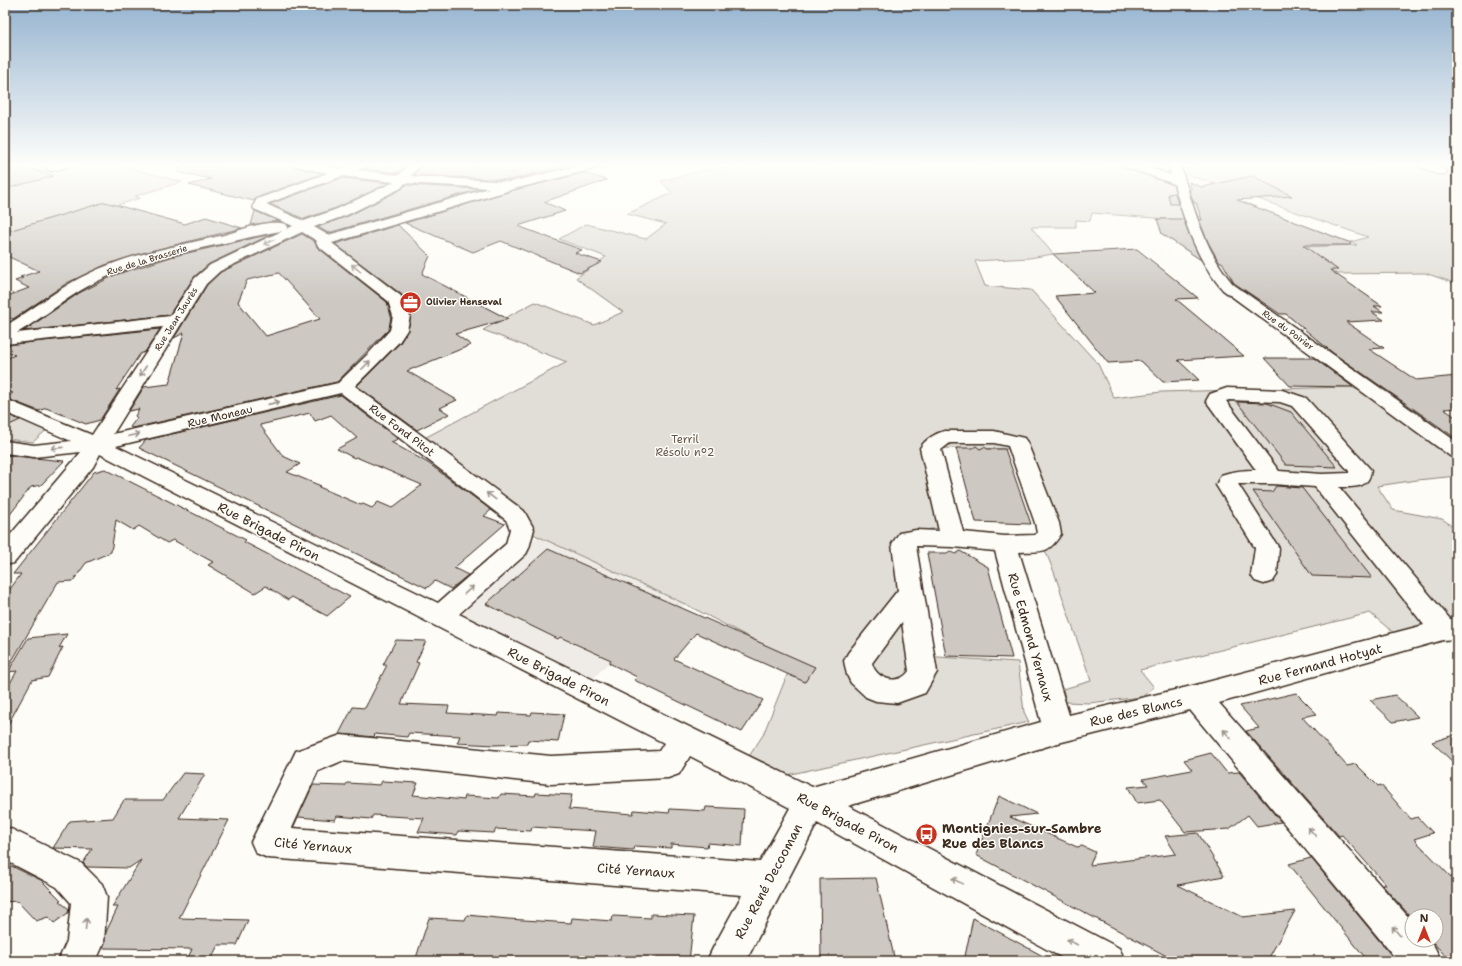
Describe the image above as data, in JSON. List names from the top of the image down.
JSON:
{
  "streets": {
    "street": [
      "Rue de la Brasserie",
      "Rue Jean Jaurès",
      "Rue du Poirier",
      "Rue Moneau",
      "Rue Fond Pitot",
      "Rue Brigade Piron",
      "Rue Edmond Yernaux",
      "Rue Fernand Hotyat",
      "Rue des Blancs",
      "Cité Yernaux",
      "Rue René Decooman"
    ]
  },
  "crossings": [
    ["Rue de la Brasserie", "Rue Jean Jaurès"],
    ["Rue Jean Jaurès", "Rue Moneau"],
    ["Rue Jean Jaurès", "Rue Brigade Piron"],
    ["Rue Moneau", "Rue Fond Pitot"],
    ["Rue Moneau", "Rue Brigade Piron"],
    ["Rue Fond Pitot", "Rue Brigade Piron"],
    ["Rue Brigade Piron", "Rue des Blancs"],
    ["Rue Brigade Piron", "Cité Yernaux"],
    ["Rue Brigade Piron", "Rue René Decooman"],
    ["Rue Edmond Yernaux", "Rue des Blancs"],
    ["Rue Fernand Hotyat", "Rue des Blancs"],
    ["Rue des Blancs", "Rue René Decooman"],
    ["Cité Yernaux", "Rue René Decooman"]
  ],
  "one_way": ["Rue Jean Jaurès", "Rue des Blancs"],
  "parks": ["Terril Résolu n°2"],
  "places": {
    "office": ["Olivier Henseval"],
    "bus stop": ["Montignies-sur-Sambre Rue des Blancs"]
  },
  "north": "top"
}
